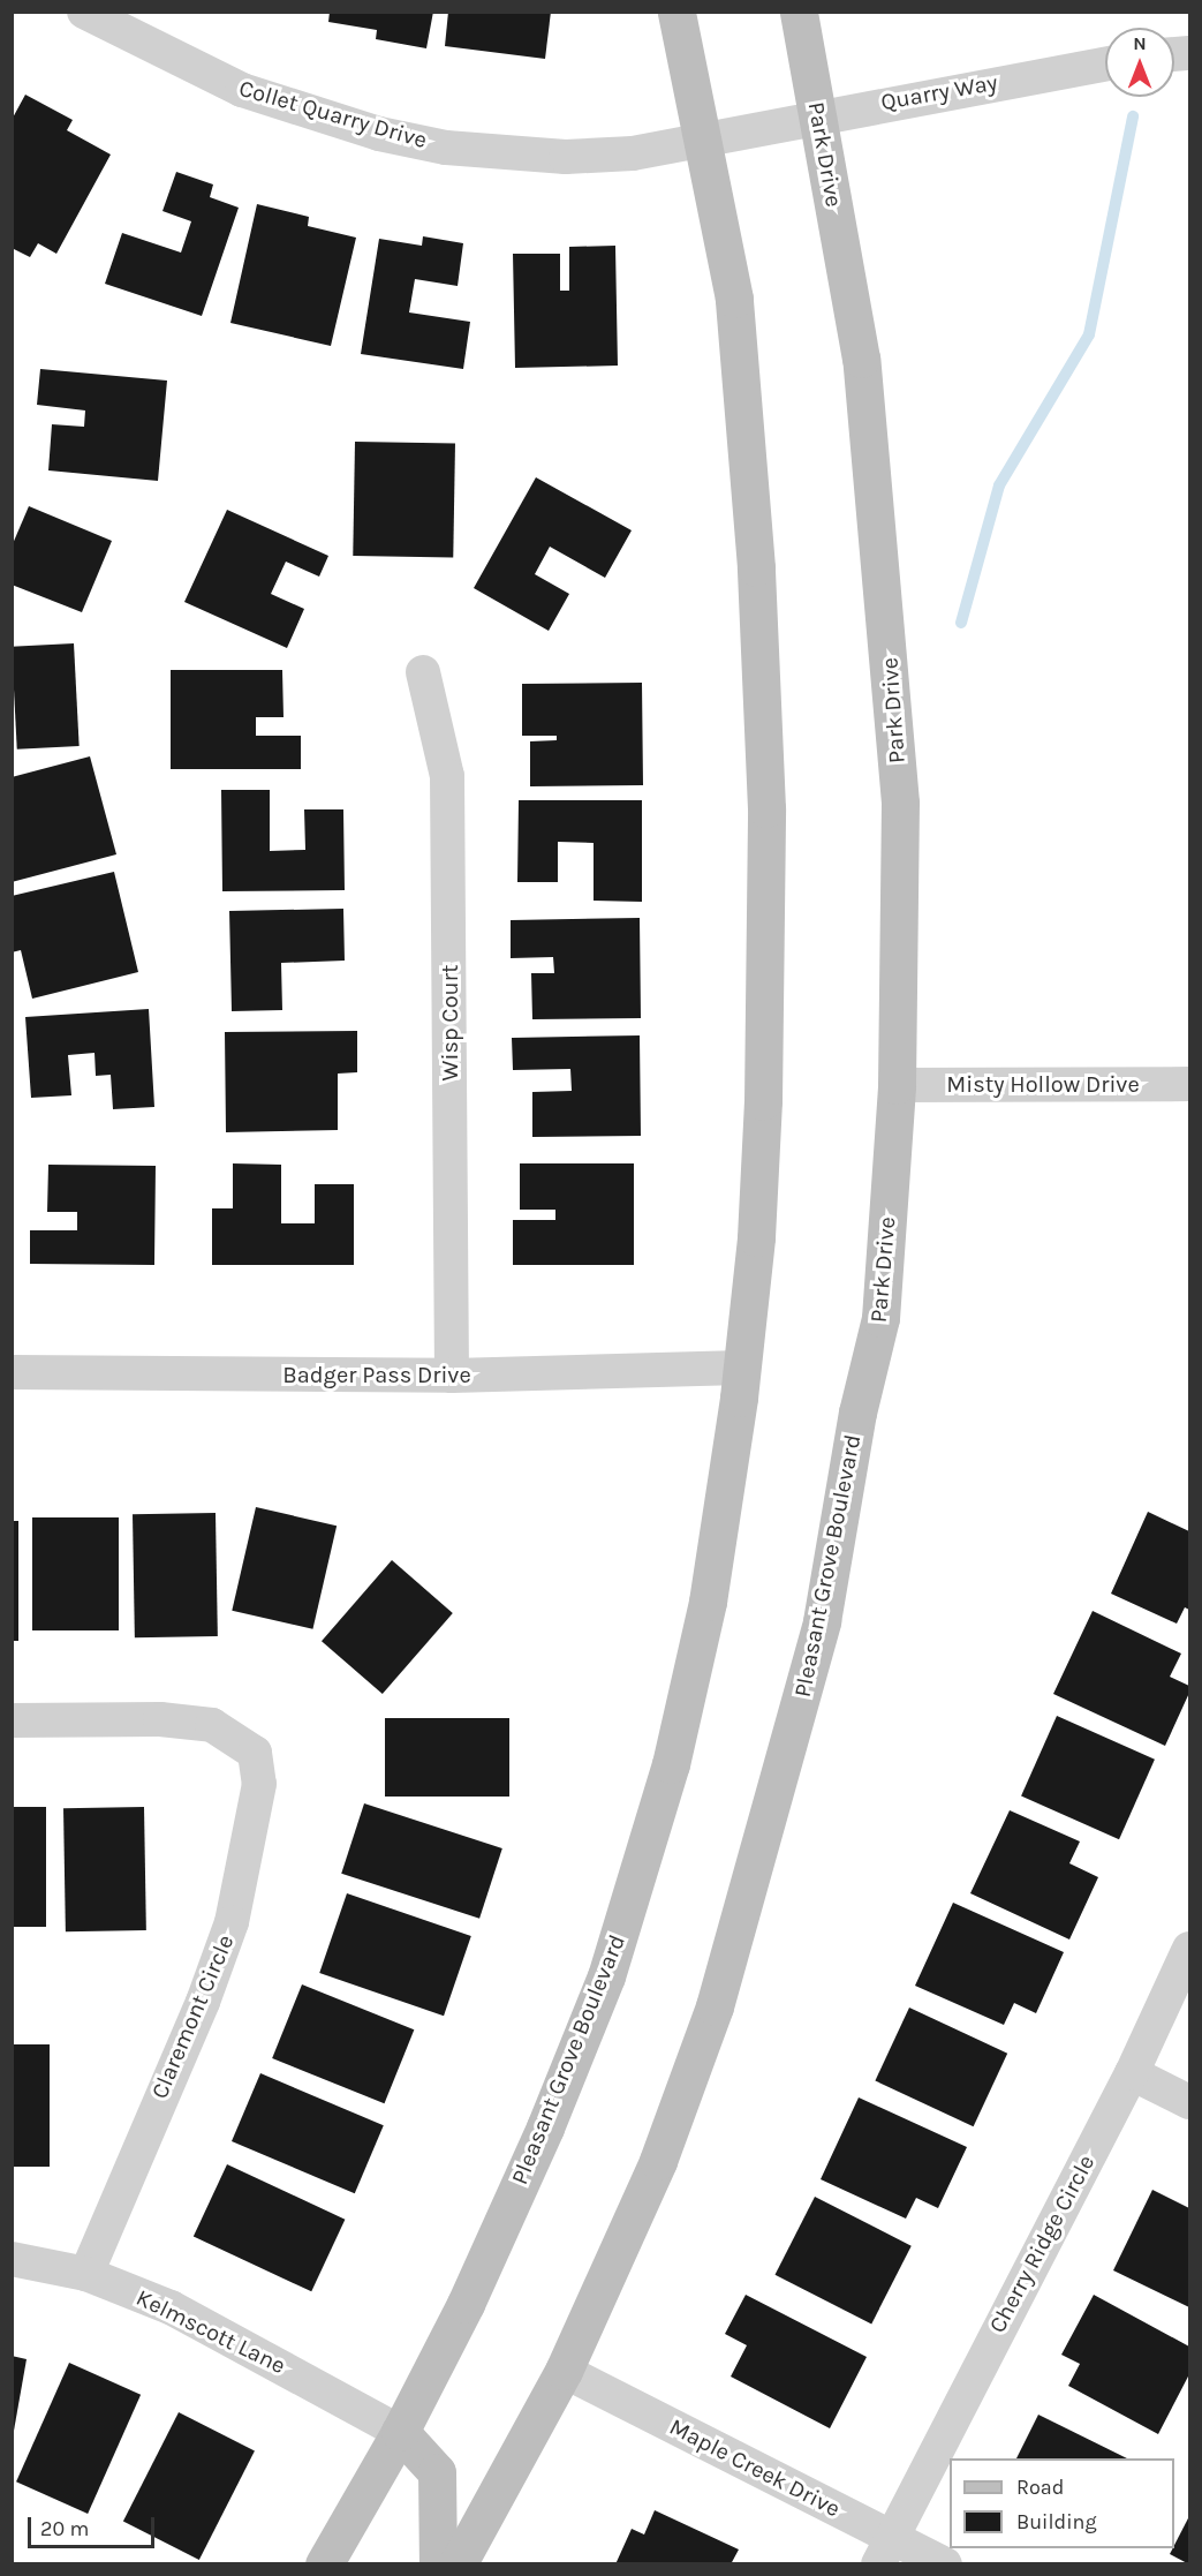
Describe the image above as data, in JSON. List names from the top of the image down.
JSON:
{
  "streets": {
    "main road": ["Park Drive", "Pleasant Grove Boulevard"],
    "street": [
      "Quarry Way",
      "Collet Quarry Drive",
      "Wisp Court",
      "Misty Hollow Drive",
      "Badger Pass Drive",
      "Claremont Circle",
      "Cherry Ridge Circle",
      "Kelmscott Lane",
      "Maple Creek Drive"
    ]
  },
  "crossings": [
    ["Quarry Way", "Collet Quarry Drive"],
    ["Quarry Way", "Park Drive"],
    ["Park Drive", "Misty Hollow Drive"],
    ["Park Drive", "Pleasant Grove Boulevard"],
    ["Wisp Court", "Badger Pass Drive"],
    ["Badger Pass Drive", "Pleasant Grove Boulevard"],
    ["Pleasant Grove Boulevard", "Kelmscott Lane"],
    ["Pleasant Grove Boulevard", "Maple Creek Drive"],
    ["Claremont Circle", "Kelmscott Lane"],
    ["Cherry Ridge Circle", "Maple Creek Drive"]
  ],
  "legend": ["Road", "Building"],
  "scale_bar": "20 m",
  "north": "top"
}
